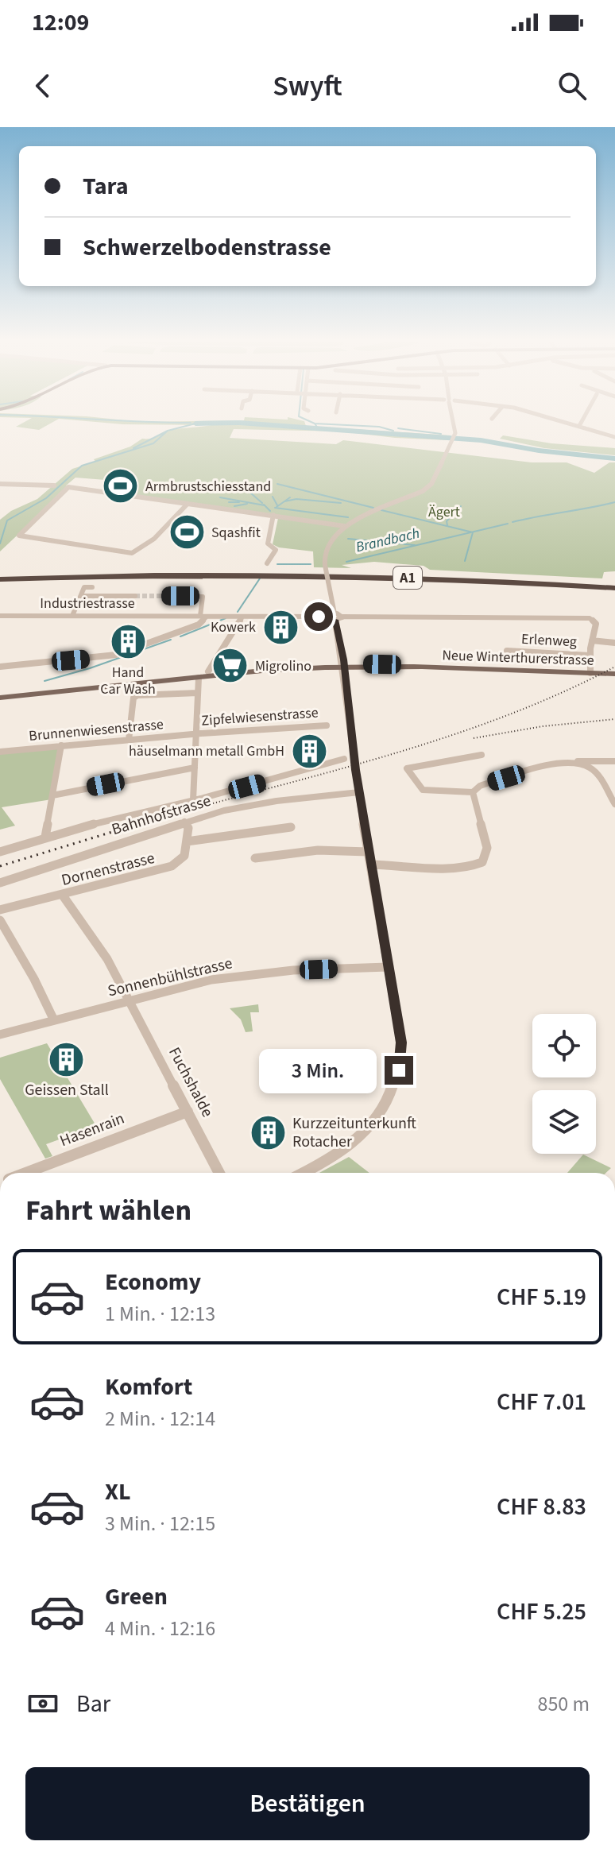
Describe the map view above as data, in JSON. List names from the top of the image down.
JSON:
{
  "streets": {
    "highway": ["A1"],
    "main road": ["Neue Winterthurerstrasse"],
    "street": [
      "Industriestrasse",
      "Erlenweg",
      "Zipfelwiesenstrasse",
      "Brunnenwiesenstrasse",
      "Bahnhofstrasse",
      "Dornenstrasse",
      "Sonnenbühlstrasse",
      "Fuchshalde",
      "Hasenrain"
    ]
  },
  "crossings": [
    ["Zipfelwiesenstrasse", "Brunnenwiesenstrasse"],
    ["Dornenstrasse", "Fuchshalde"],
    ["Sonnenbühlstrasse", "Fuchshalde"],
    ["Fuchshalde", "Hasenrain"]
  ],
  "water": ["Brandbach"],
  "parks": ["Ägert"],
  "places": {
    "sports": ["Armbrustschiesstand", "Sqashfit"],
    "building": [
      "Kowerk",
      "Hand Car Wash",
      "häuselmann metall GmbH",
      "Geissen Stall",
      "Kurzzeitunterkunft Rotacher"
    ],
    "supermarket": ["Migrolino"]
  },
  "page": {
    "status": "12:09",
    "header": "Swyft",
    "banner": ["Tara", "Schwerzelbodenstrasse"],
    "bubble": "3 Min.",
    "heading": "Fahrt wählen",
    "list": [
      {
        "name": "Economy",
        "note": "1 Min. · 12:13",
        "value": "CHF 5.19"
      },
      {
        "name": "Komfort",
        "note": "2 Min. · 12:14",
        "value": "CHF 7.01"
      },
      {
        "name": "XL",
        "note": "3 Min. · 12:15",
        "value": "CHF 8.83"
      },
      {
        "name": "Green",
        "note": "4 Min. · 12:16",
        "value": "CHF 5.25"
      }
    ],
    "pay": ["Bar", "850 m"],
    "buttons": "Bestätigen"
  }
}
